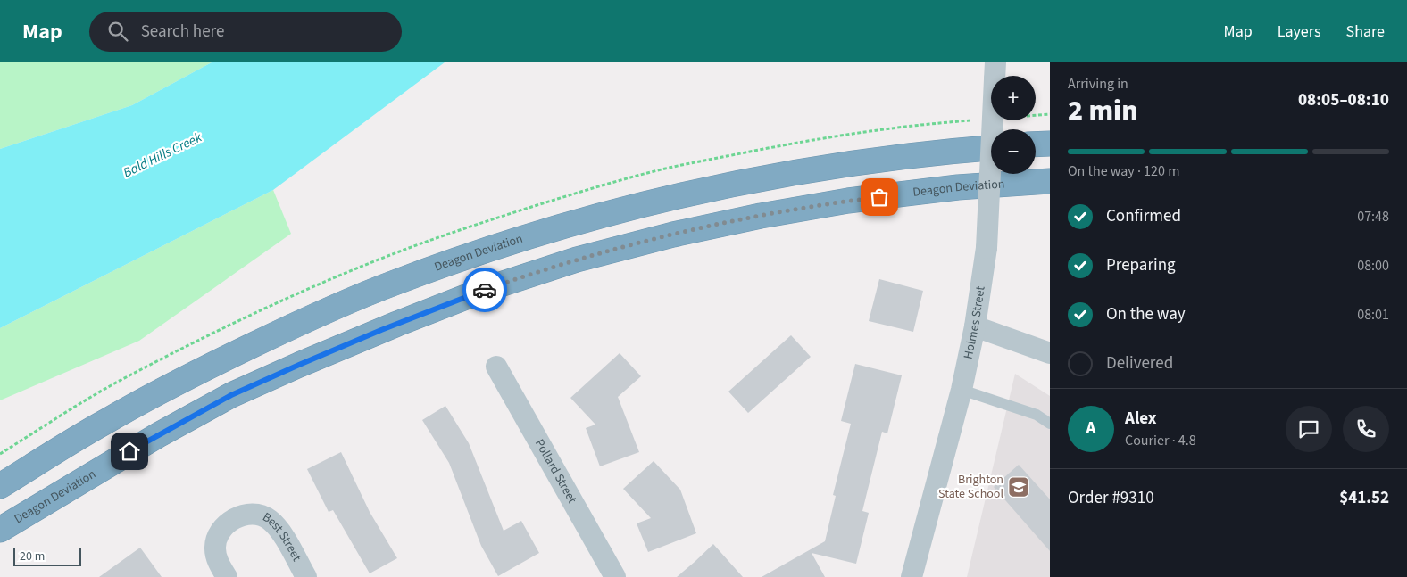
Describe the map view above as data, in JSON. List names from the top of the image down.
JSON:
{
  "streets": {
    "highway": ["Deagon Deviation"],
    "street": ["Holmes Street", "Pollard Street", "Best Street"]
  },
  "water": ["Bald Hills Creek"],
  "places": {
    "school or university": ["Brighton State School"]
  },
  "scale_bar": "20 m",
  "page": {
    "header": "Map",
    "search": "Search here",
    "nav": ["Map", "Layers", "Share"],
    "heading": ["2 min", "Arriving in", "08:05–08:10"],
    "panel": [
      "Alex",
      "Courier · 4.8",
      "Order #9310",
      "$41.52"
    ],
    "map_buttons": ["+", "−"],
    "bar": "On the way · 120 m",
    "list": [
      ["Confirmed", "07:48"],
      ["Preparing", "08:00"],
      ["On the way", "08:01"],
      "Delivered"
    ],
    "round": "A",
    "scale": "20 m"
  }
}
